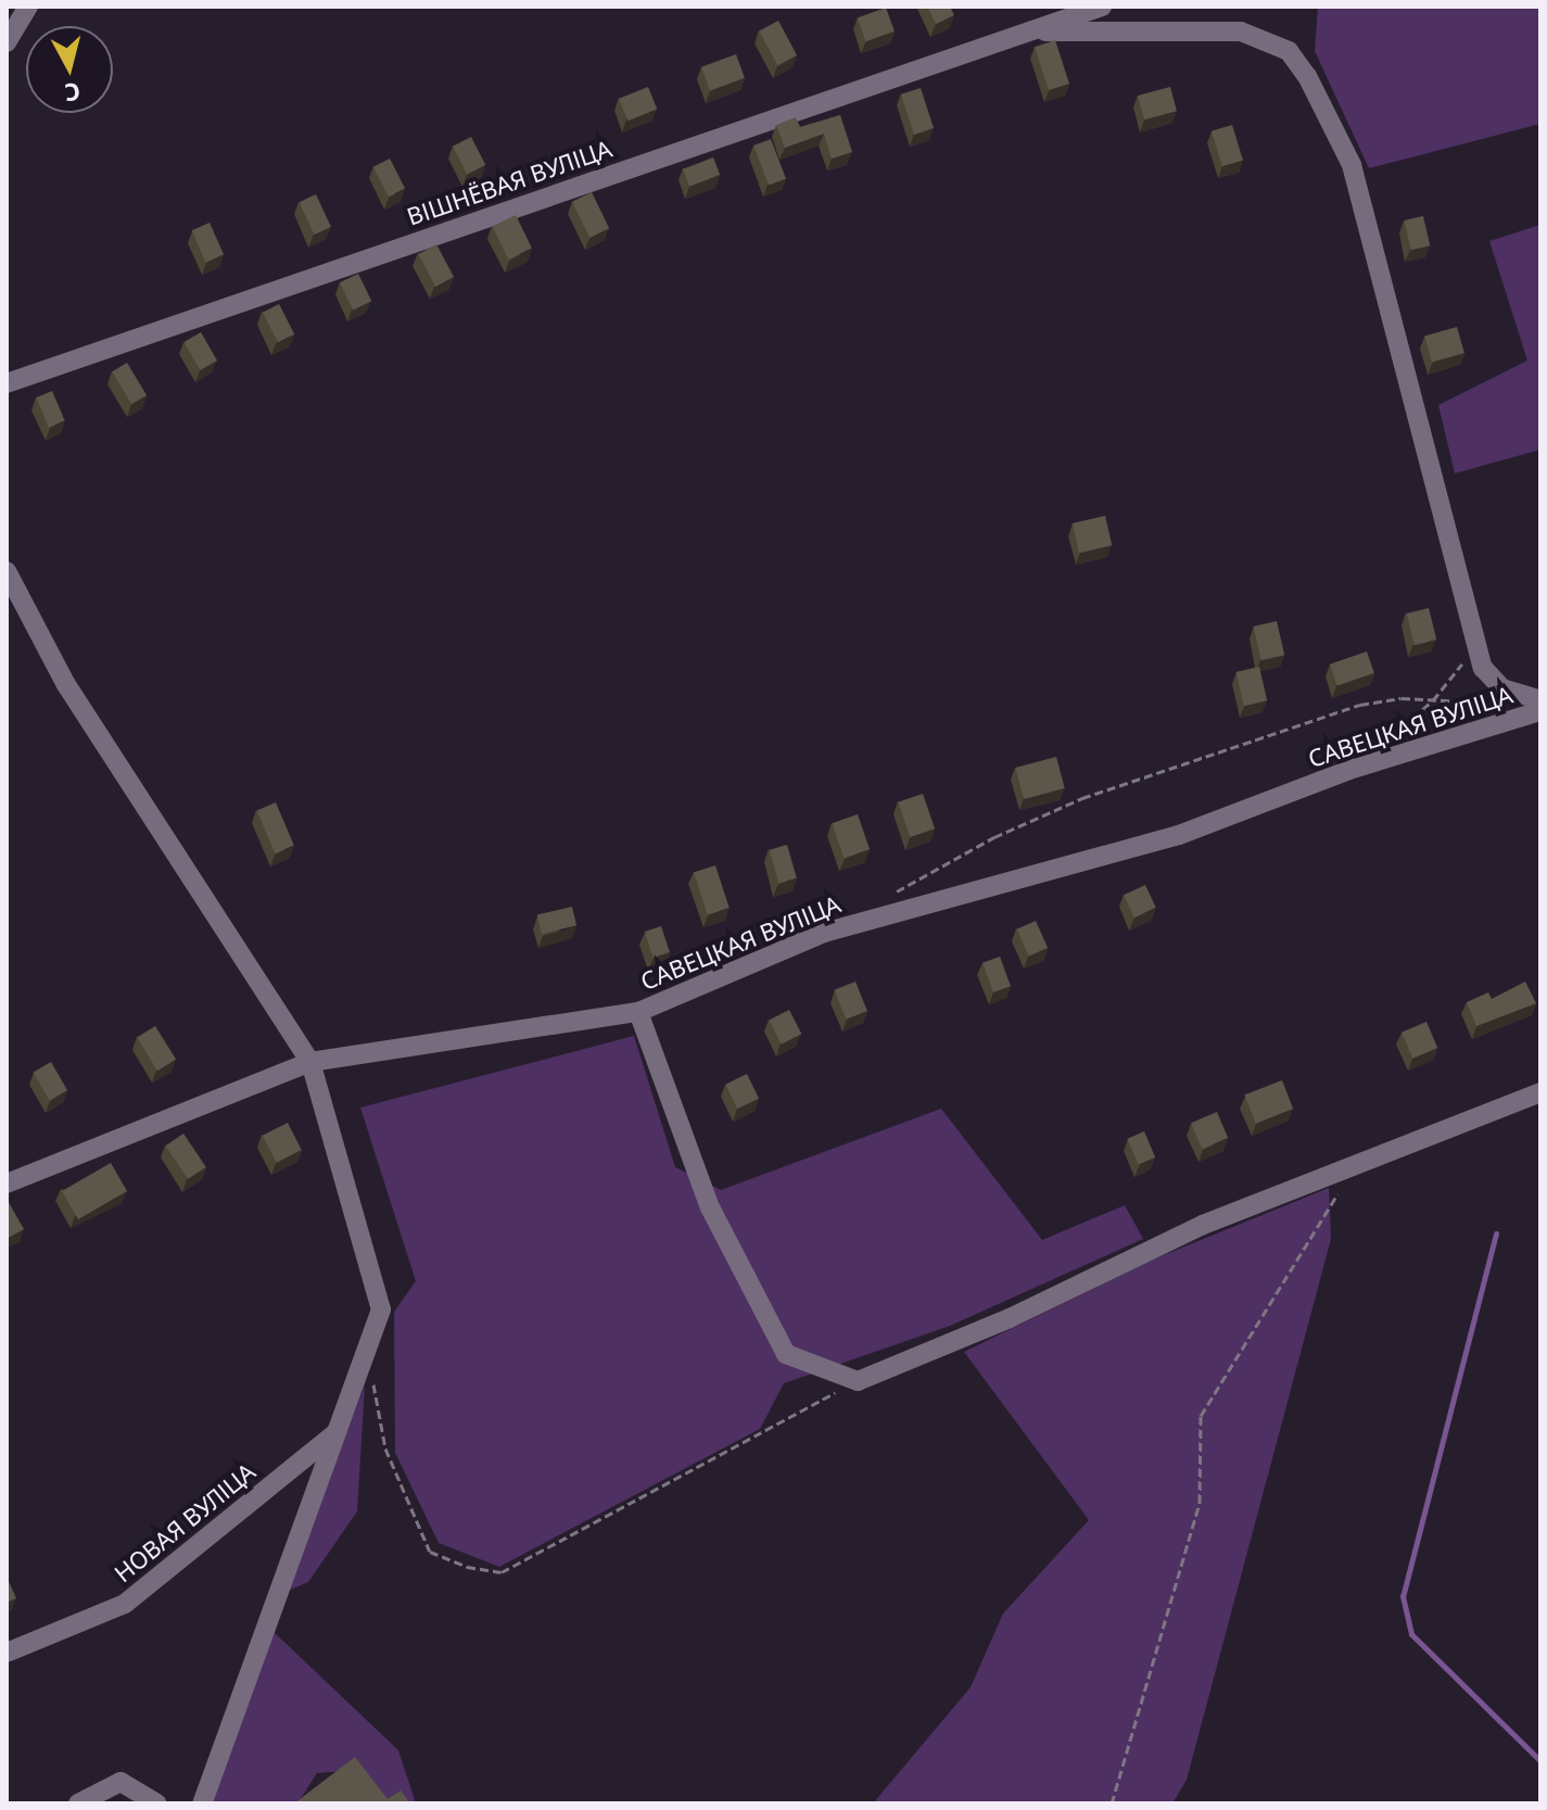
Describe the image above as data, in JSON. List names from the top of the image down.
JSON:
{
  "streets": {
    "street": ["ВІШНЁВАЯ ВУЛІЦА", "САВЕЦКАЯ ВУЛІЦА", "НОВАЯ ВУЛІЦА"]
  },
  "crossings": [
    ["ВІШНЁВАЯ ВУЛІЦА", "САВЕЦКАЯ ВУЛІЦА"]
  ],
  "north": "bottom"
}
